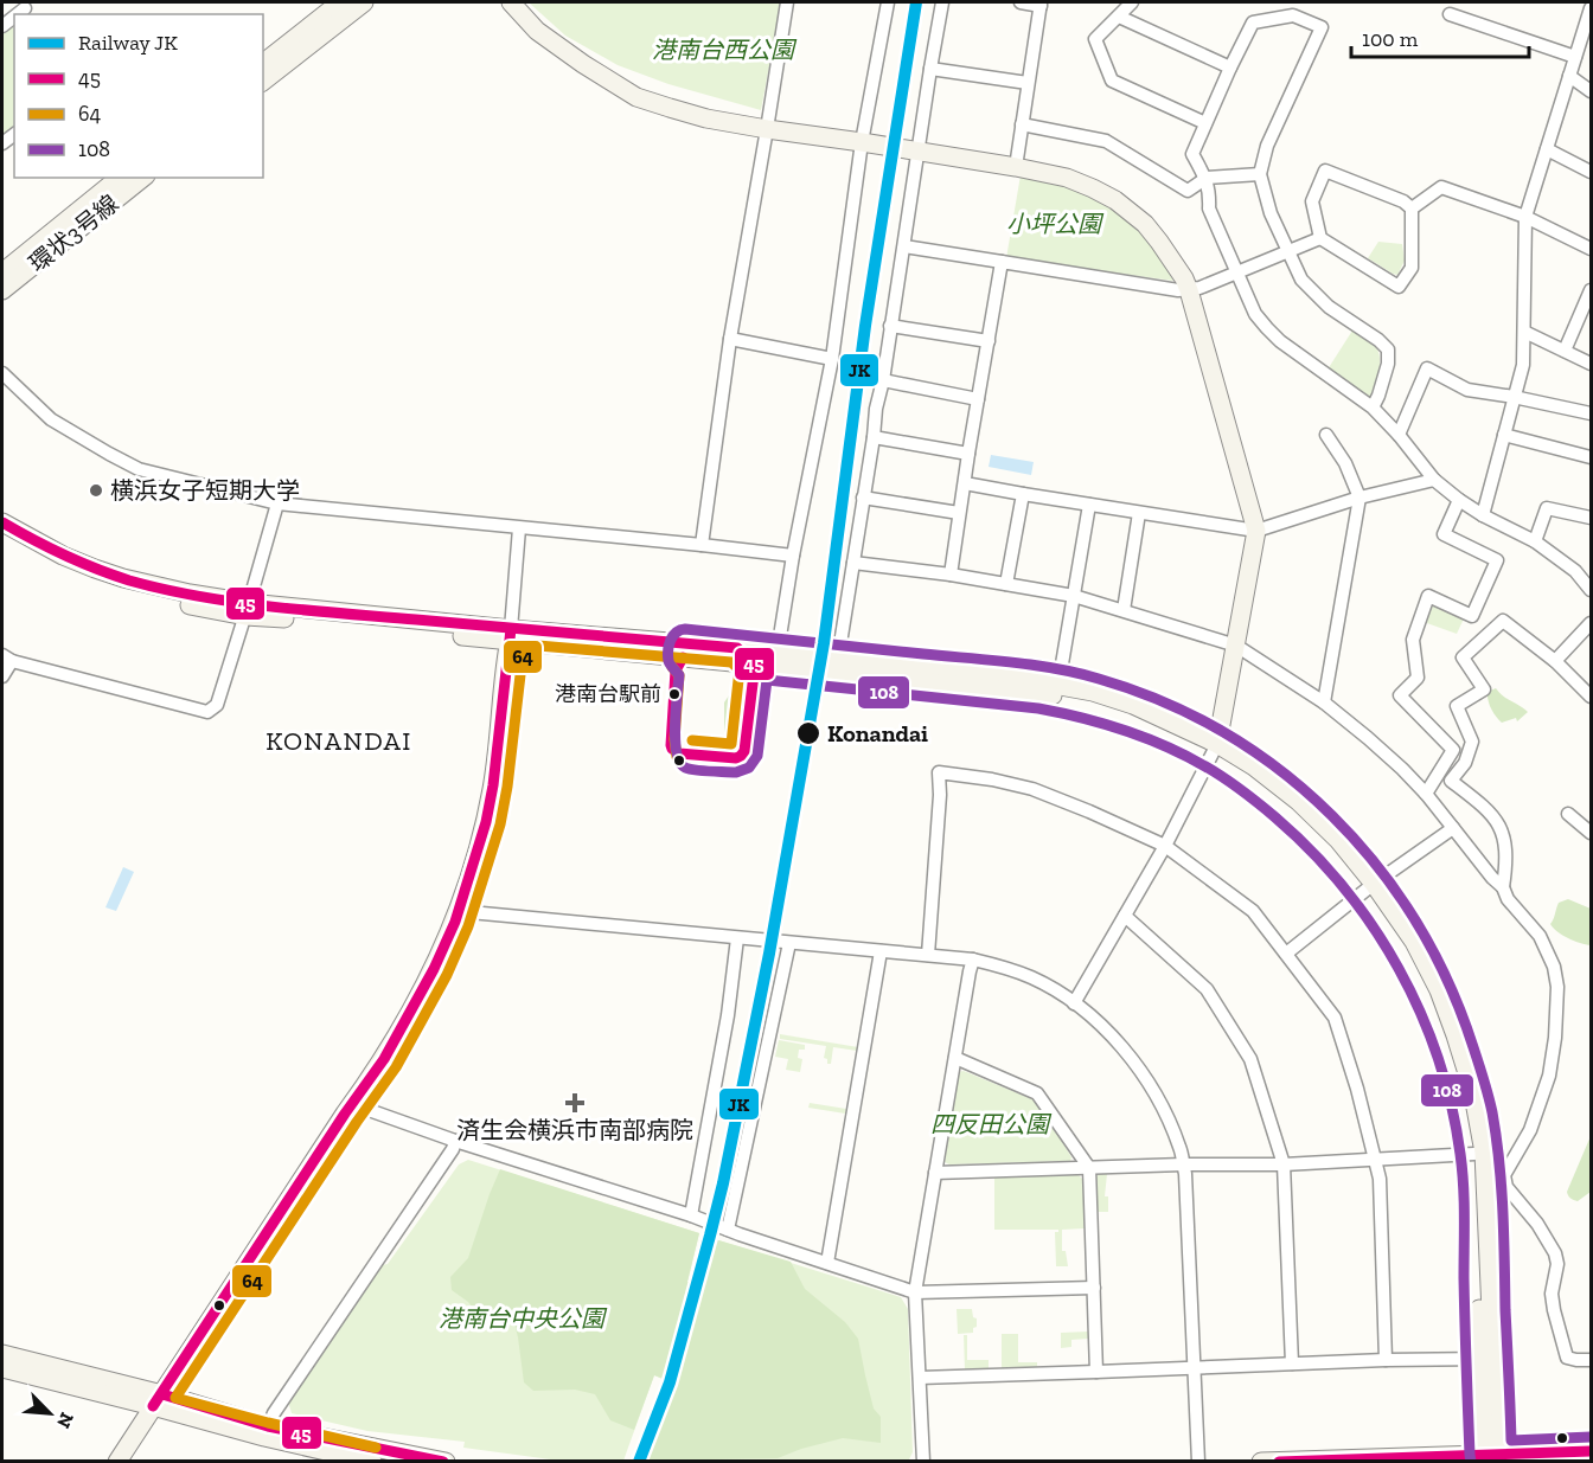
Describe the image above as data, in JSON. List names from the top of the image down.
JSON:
{
  "streets": {
    "street": ["環状3号線"]
  },
  "districts": ["KONANDAI"],
  "parks": [
    "港南台西公園",
    "小坪公園",
    "四反田公園",
    "港南台中央公園"
  ],
  "places": {
    "other": ["横浜女子短期大学", "港南台駅前", "Konandai"],
    "health": ["済生会横浜市南部病院"]
  },
  "lines": [
    "rail line JK",
    "transit line 45",
    "transit line 108",
    "transit line 64"
  ],
  "legend": [
    "Railway JK",
    "45",
    "64",
    "108"
  ],
  "scale_bar": "100 m",
  "north": "bottom right"
}
